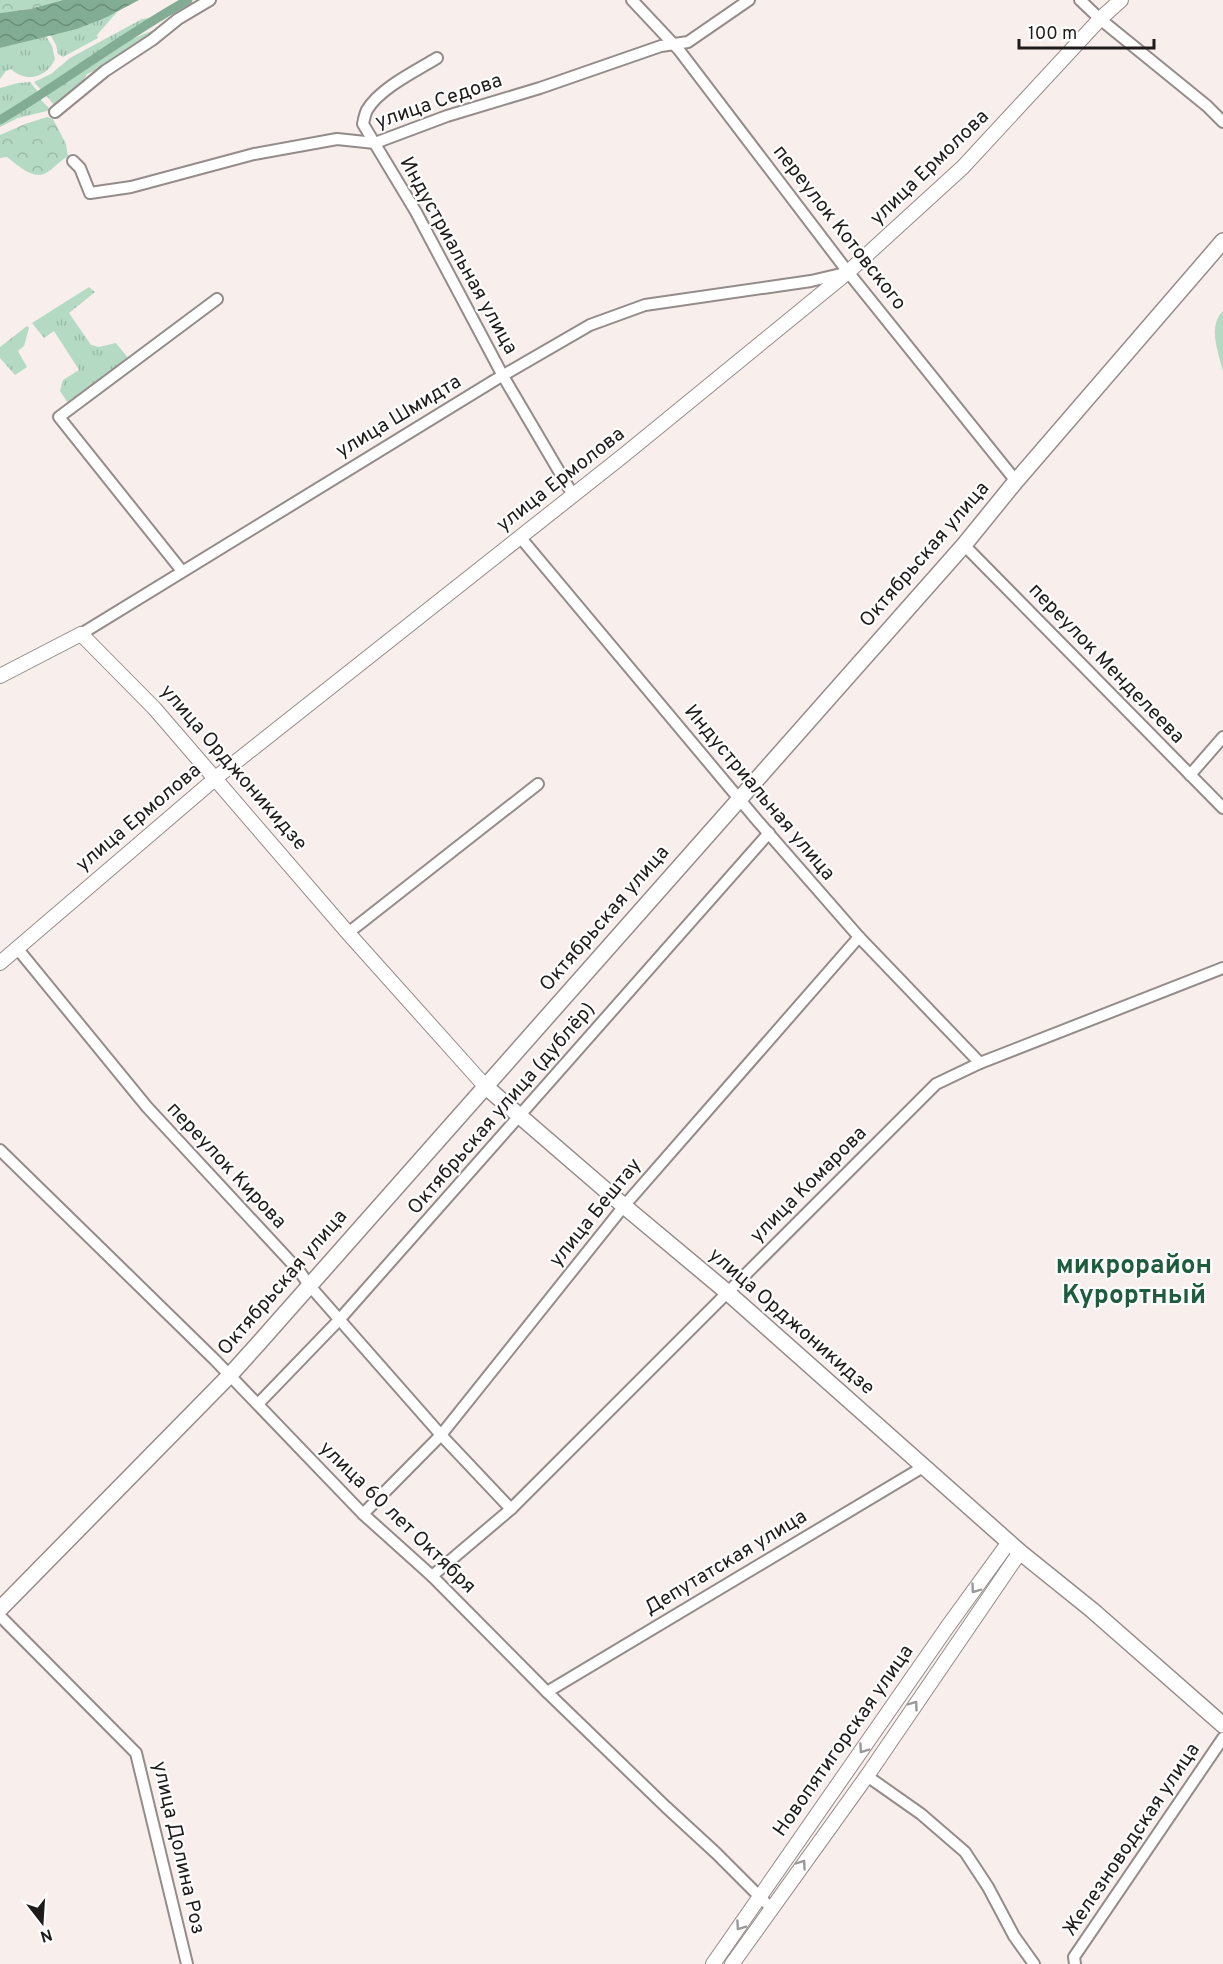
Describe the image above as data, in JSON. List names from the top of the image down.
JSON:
{
  "streets": {
    "main road": ["Октябрьская улица", "улица Орджоникидзе"],
    "street": [
      "улица Седова",
      "улица Ермолова",
      "переулок Котовского",
      "Индустриальная улица",
      "улица Шмидта",
      "переулок Менделеева",
      "Октябрьская улица (дублёр)",
      "переулок Кирова",
      "улица Комарова",
      "улица Бештау",
      "улица 60 лет Октября",
      "Депутатская улица",
      "Новопятигорская улица",
      "Железноводская улица",
      "улица Долина Роз"
    ]
  },
  "crossings": [
    ["улица Седова", "переулок Котовского"],
    ["улица Седова", "Индустриальная улица"],
    ["улица Ермолова", "переулок Котовского"],
    ["улица Ермолова", "Индустриальная улица"],
    ["улица Ермолова", "улица Шмидта"],
    ["улица Ермолова", "улица Орджоникидзе"],
    ["улица Ермолова", "переулок Кирова"],
    ["переулок Котовского", "улица Шмидта"],
    ["переулок Котовского", "Октябрьская улица"],
    ["Индустриальная улица", "улица Шмидта"],
    ["Индустриальная улица", "Октябрьская улица"],
    ["Индустриальная улица", "Октябрьская улица (дублёр)"],
    ["Индустриальная улица", "улица Комарова"],
    ["Индустриальная улица", "улица Бештау"],
    ["улица Шмидта", "улица Орджоникидзе"],
    ["Октябрьская улица", "переулок Менделеева"],
    ["Октябрьская улица", "улица Орджоникидзе"],
    ["Октябрьская улица", "переулок Кирова"],
    ["Октябрьская улица", "улица 60 лет Октября"],
    ["улица Орджоникидзе", "Октябрьская улица (дублёр)"],
    ["улица Орджоникидзе", "улица Комарова"],
    ["улица Орджоникидзе", "улица Бештау"],
    ["улица Орджоникидзе", "Депутатская улица"],
    ["улица Орджоникидзе", "Новопятигорская улица"],
    ["Октябрьская улица (дублёр)", "переулок Кирова"],
    ["Октябрьская улица (дублёр)", "улица 60 лет Октября"],
    ["переулок Кирова", "улица Комарова"],
    ["переулок Кирова", "улица Бештау"],
    ["улица Комарова", "улица 60 лет Октября"],
    ["улица Бештау", "улица 60 лет Октября"],
    ["улица 60 лет Октября", "Депутатская улица"],
    ["улица 60 лет Октября", "Новопятигорская улица"]
  ],
  "districts": ["микрорайон Курортный"],
  "scale_bar": "100 m",
  "north": "bottom"
}
